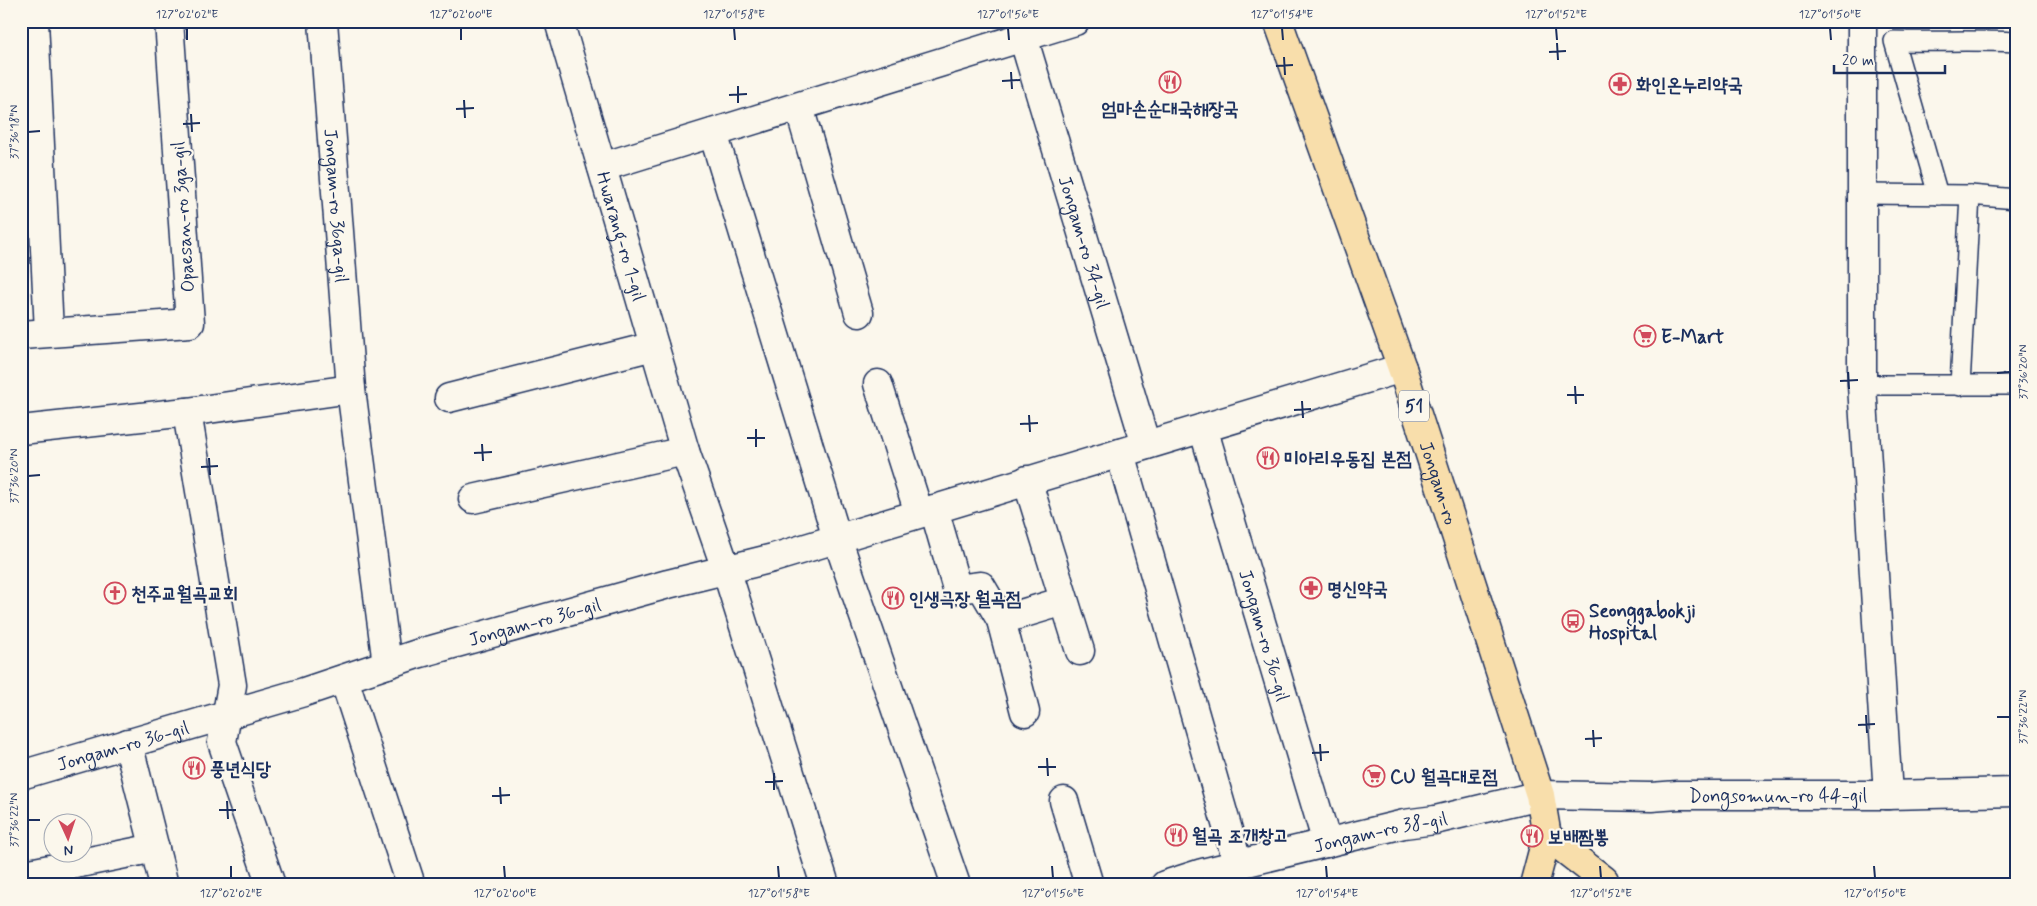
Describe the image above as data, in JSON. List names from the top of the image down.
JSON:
{
  "streets": {
    "main road": ["51", "Jongam-ro"],
    "street": [
      "Jongam-ro 36ga-gil",
      "Opaesan-ro 3ga-gil",
      "Hwarang-ro 1-gil",
      "Jongam-ro 34-gil",
      "Jongam-ro 36-gil",
      "Dongsomun-ro 44-gil",
      "Jongam-ro 38-gil"
    ]
  },
  "crossings": [
    ["Jongam-ro 36ga-gil", "Jongam-ro 36-gil"],
    ["Hwarang-ro 1-gil", "Jongam-ro 36-gil"],
    ["Jongam-ro 34-gil", "Jongam-ro 36-gil"],
    ["Jongam-ro", "Jongam-ro 36-gil"],
    ["Jongam-ro", "Dongsomun-ro 44-gil"],
    ["Jongam-ro", "Jongam-ro 38-gil"],
    ["Jongam-ro 36-gil", "Jongam-ro 38-gil"],
    ["Dongsomun-ro 44-gil", "Jongam-ro 38-gil"]
  ],
  "places": {
    "restaurant": [
      "엄마손순대국해장국",
      "미아리우동집 본점",
      "인생극장 월곡점",
      "풍년식당",
      "월곡 조개창고",
      "보배짬뽕"
    ],
    "pharmacy": ["화인온누리약국", "명신약국"],
    "supermarket": ["E-Mart", "CU 월곡대로점"],
    "church": ["천주교월곡교회"],
    "bus stop": ["Seonggabokji Hospital"]
  },
  "scale_bar": "20 m",
  "north": "bottom",
  "coordinates": [
    "127°02'02\"E",
    "127°02'00\"E",
    "127°01'58\"E",
    "127°01'56\"E",
    "127°01'54\"E",
    "127°01'52\"E",
    "127°01'50\"E",
    "37°36'18\"N",
    "37°36'20\"N",
    "37°36'22\"N"
  ]
}
